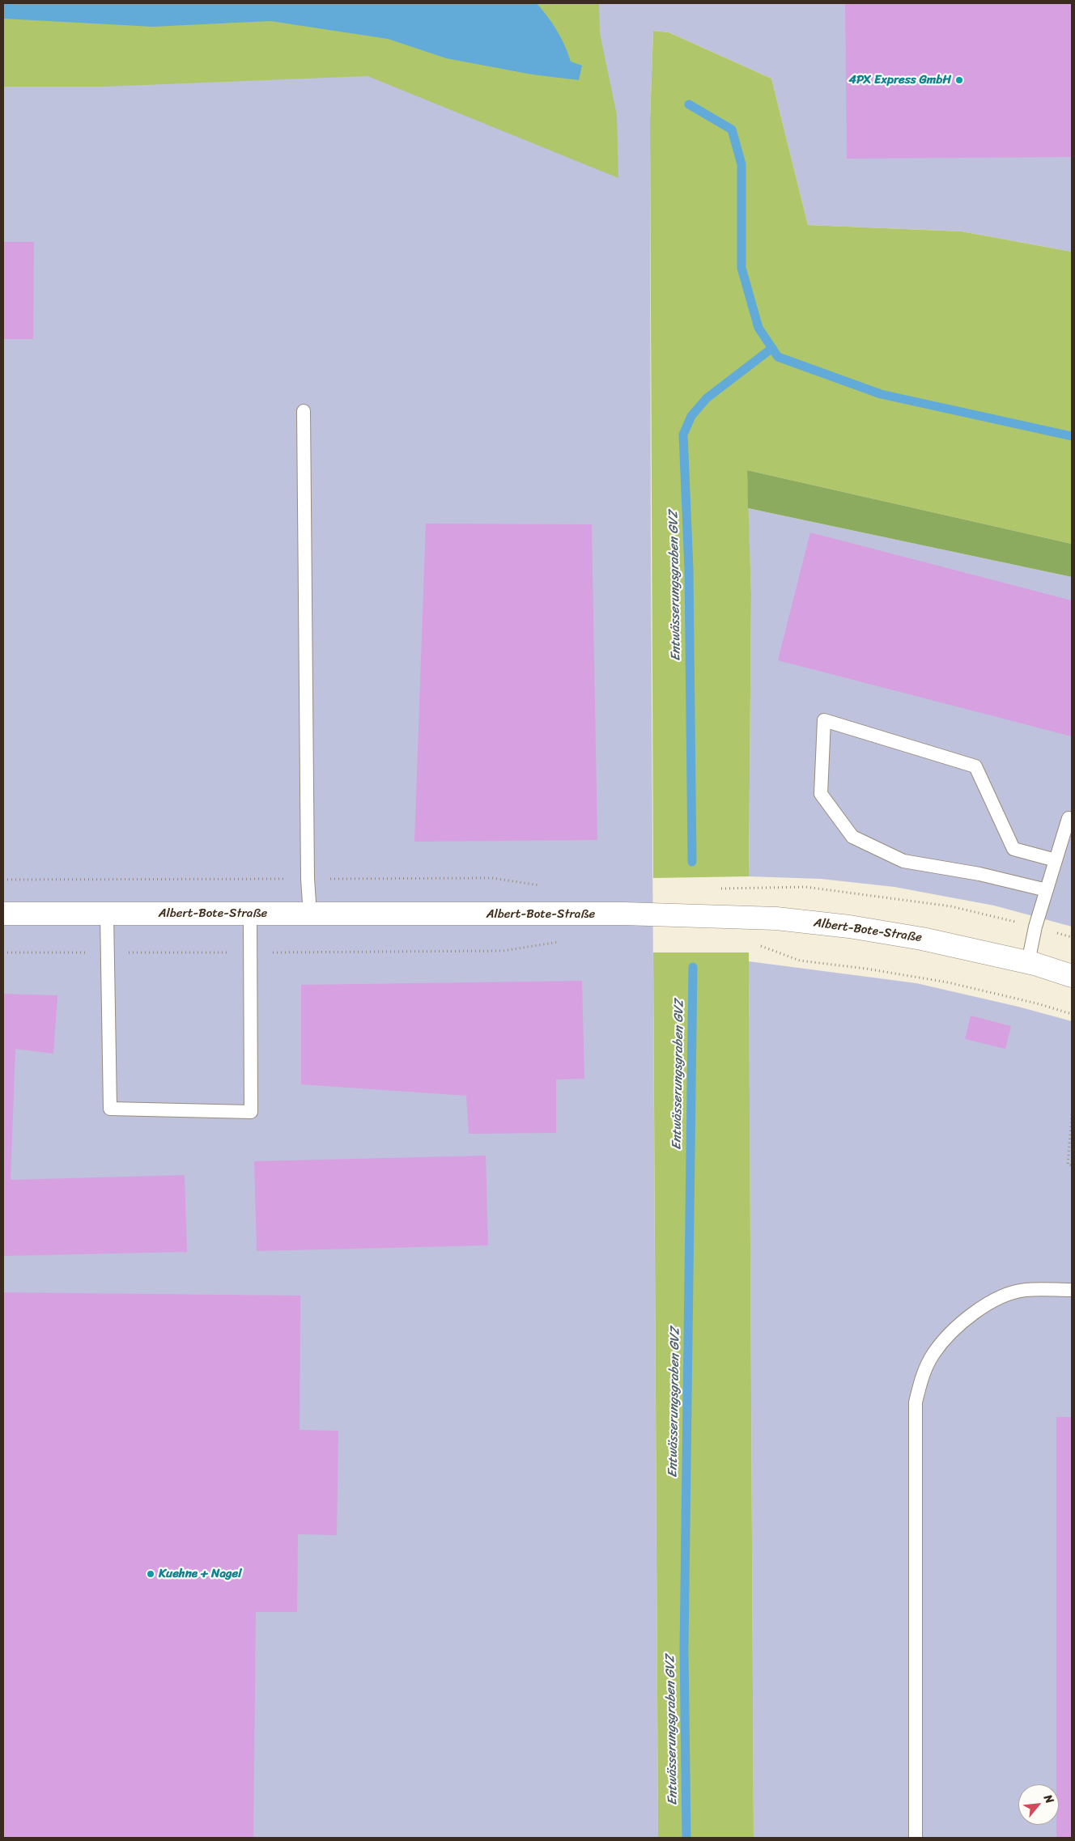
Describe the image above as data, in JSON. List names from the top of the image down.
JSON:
{
  "streets": {
    "street": ["Albert-Bote-Straße"]
  },
  "water": ["Entwässerungsgraben GVZ"],
  "places": ["4PX Express GmbH", "Kuehne + Nagel"],
  "north": "top right"
}
